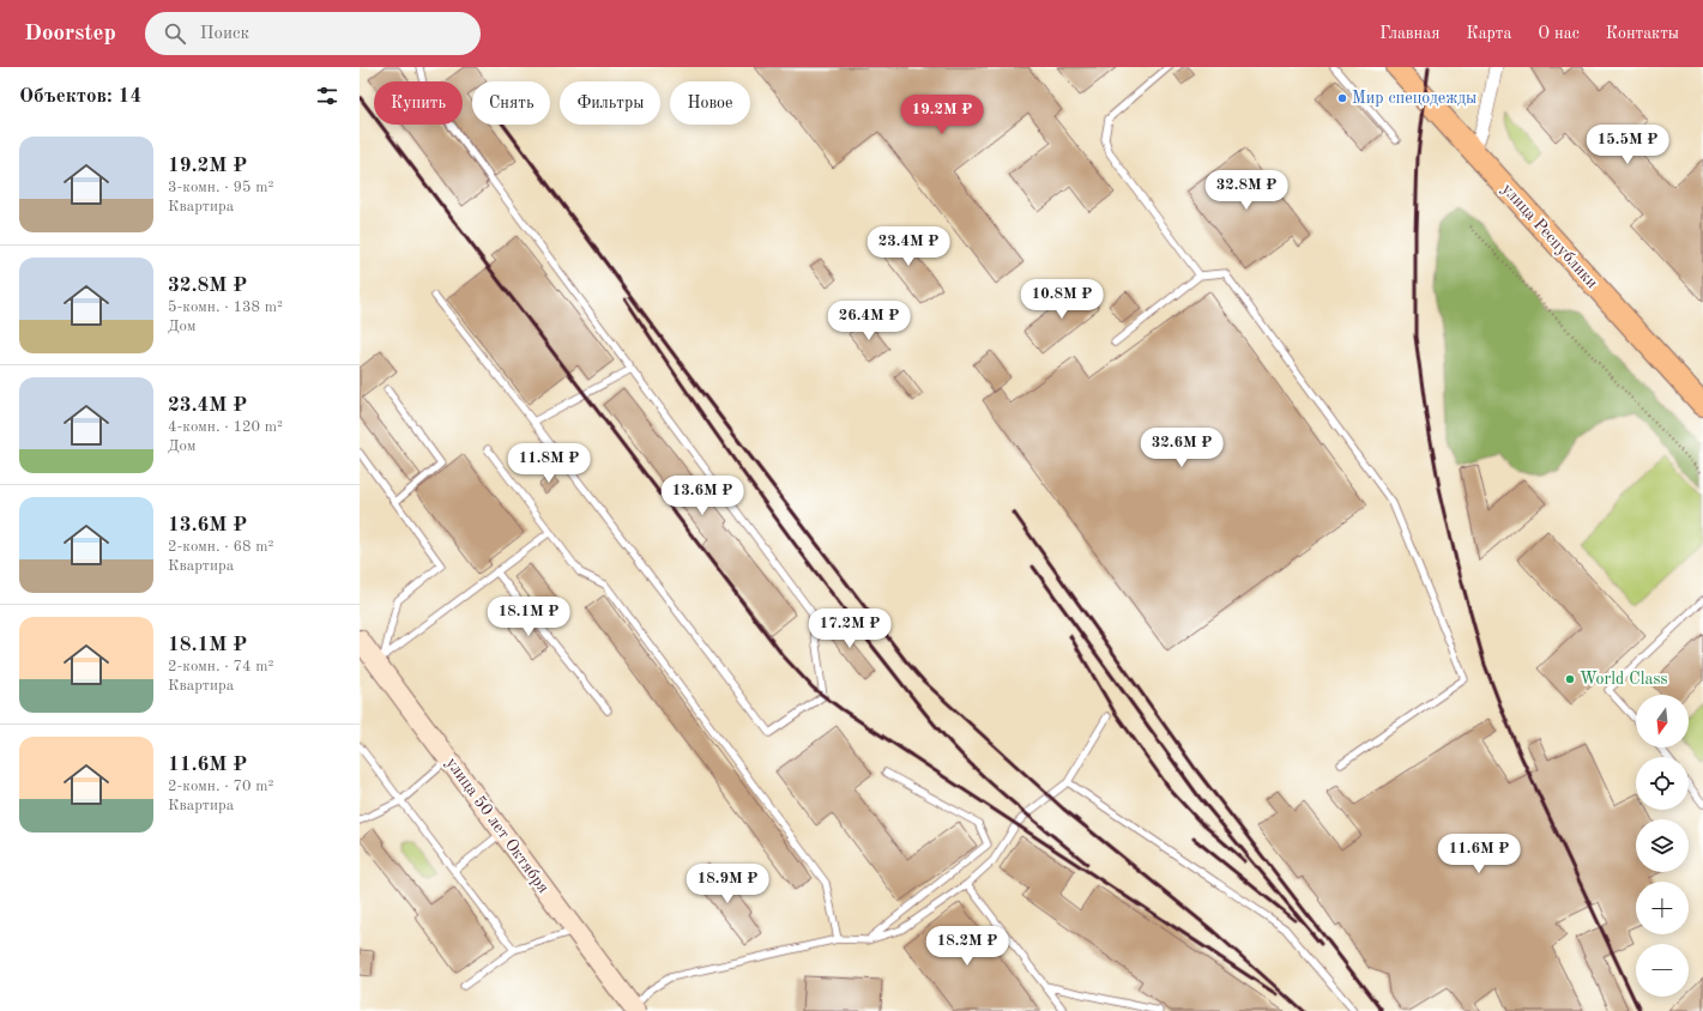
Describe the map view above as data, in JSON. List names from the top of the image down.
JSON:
{
  "streets": {
    "main road": ["улица Республики", "улица 50 лет Октября"]
  },
  "places": ["Мир спецодежды", "World Class"],
  "north": "bottom",
  "page": {
    "header": "Doorstep",
    "search": "Поиск",
    "nav": [
      "Главная",
      "Карта",
      "О нас",
      "Контакты"
    ],
    "heading": "Объектов: 14",
    "chip": [
      "Купить",
      "Снять",
      "Фильтры",
      "Новое"
    ],
    "price": [
      "19.2M ₽",
      "15.5M ₽",
      "32.8M ₽",
      "23.4M ₽",
      "10.8M ₽",
      "26.4M ₽",
      "32.6M ₽",
      "11.8M ₽",
      "13.6M ₽",
      "18.1M ₽",
      "17.2M ₽",
      "11.6M ₽",
      "18.9M ₽",
      "18.2M ₽"
    ],
    "list": [
      {
        "name": "19.2M ₽",
        "note": "3-комн. · 95 m² · Квартира"
      },
      {
        "name": "32.8M ₽",
        "note": "5-комн. · 138 m² · Дом"
      },
      {
        "name": "23.4M ₽",
        "note": "4-комн. · 120 m² · Дом"
      },
      {
        "name": "13.6M ₽",
        "note": "2-комн. · 68 m² · Квартира"
      },
      {
        "name": "18.1M ₽",
        "note": "2-комн. · 74 m² · Квартира"
      },
      {
        "name": "11.6M ₽",
        "note": "2-комн. · 70 m² · Квартира"
      }
    ],
    "map_buttons": ["+", "−"]
  }
}
